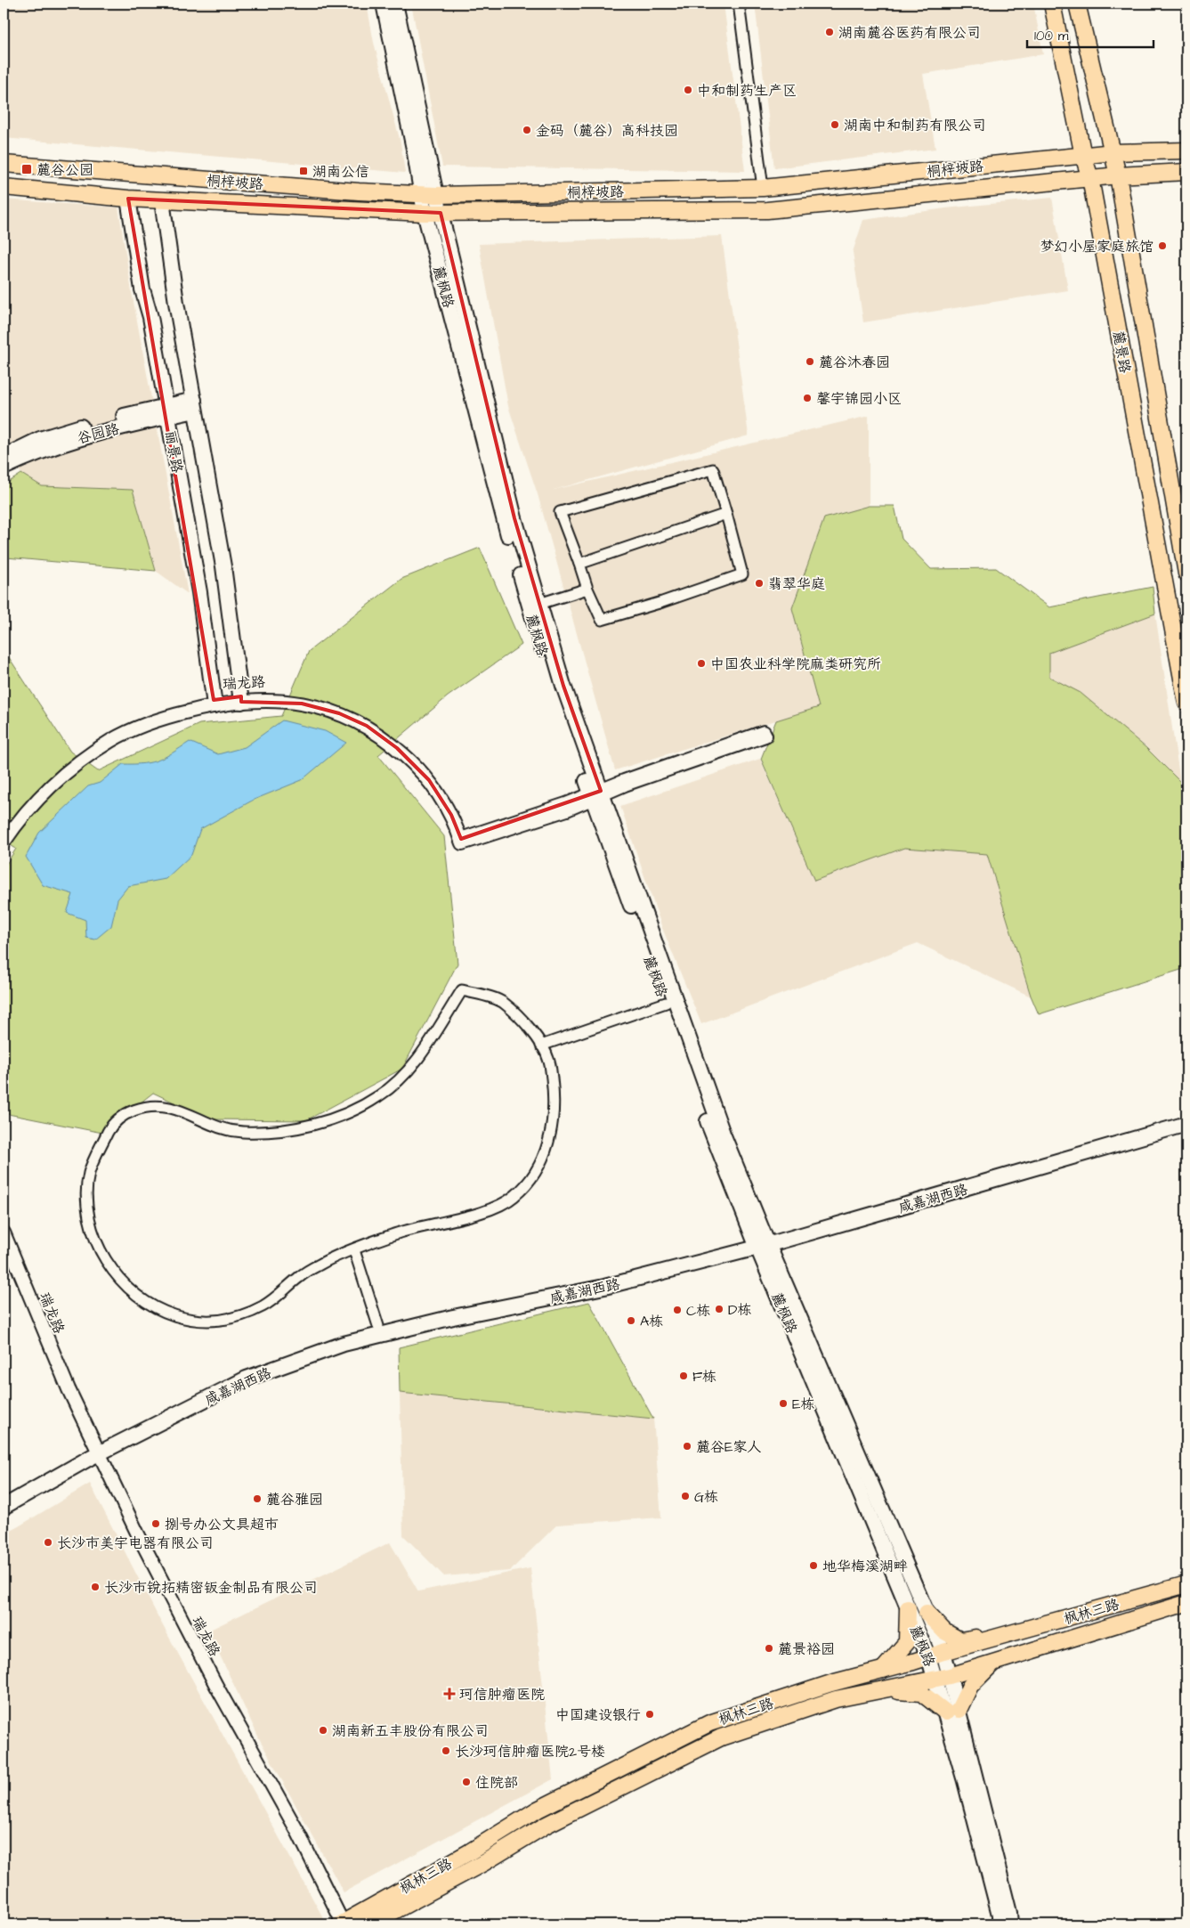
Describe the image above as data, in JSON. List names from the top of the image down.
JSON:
{
  "streets": {
    "main road": [
      "桐梓坡路",
      "麓枫路",
      "麓景路",
      "谷园路",
      "丽景路",
      "咸嘉湖西路",
      "枫林三路"
    ],
    "street": ["瑞龙路"]
  },
  "crossings": [
    ["桐梓坡路", "麓枫路"],
    ["桐梓坡路", "麓景路"],
    ["桐梓坡路", "丽景路"],
    ["麓枫路", "瑞龙路"],
    ["麓枫路", "咸嘉湖西路"],
    ["麓枫路", "枫林三路"],
    ["谷园路", "丽景路"],
    ["丽景路", "瑞龙路"],
    ["瑞龙路", "咸嘉湖西路"],
    ["瑞龙路", "枫林三路"]
  ],
  "places": {
    "other": [
      "湖南麓谷医药有限公司",
      "中和制药生产区",
      "湖南中和制药有限公司",
      "金码（麓谷）高科技园",
      "梦幻小屋家庭旅馆",
      "麓谷沐春园",
      "馨宇锦园小区",
      "翡翠华庭",
      "中国农业科学院麻类研究所",
      "D栋",
      "C栋",
      "A栋",
      "F栋",
      "E栋",
      "麓谷E家人",
      "G栋",
      "麓谷雅园",
      "捌号办公文具超市",
      "长沙市美宇电器有限公司",
      "地华梅溪湖畔",
      "长沙市锐拓精密钣金制品有限公司",
      "麓景裕园",
      "中国建设银行",
      "湖南新五丰股份有限公司",
      "长沙珂信肿瘤医院2号楼",
      "住院部"
    ],
    "transit": ["麓谷公园", "湖南公信"],
    "health": ["珂信肿瘤医院"]
  },
  "scale_bar": "100 m"
}
